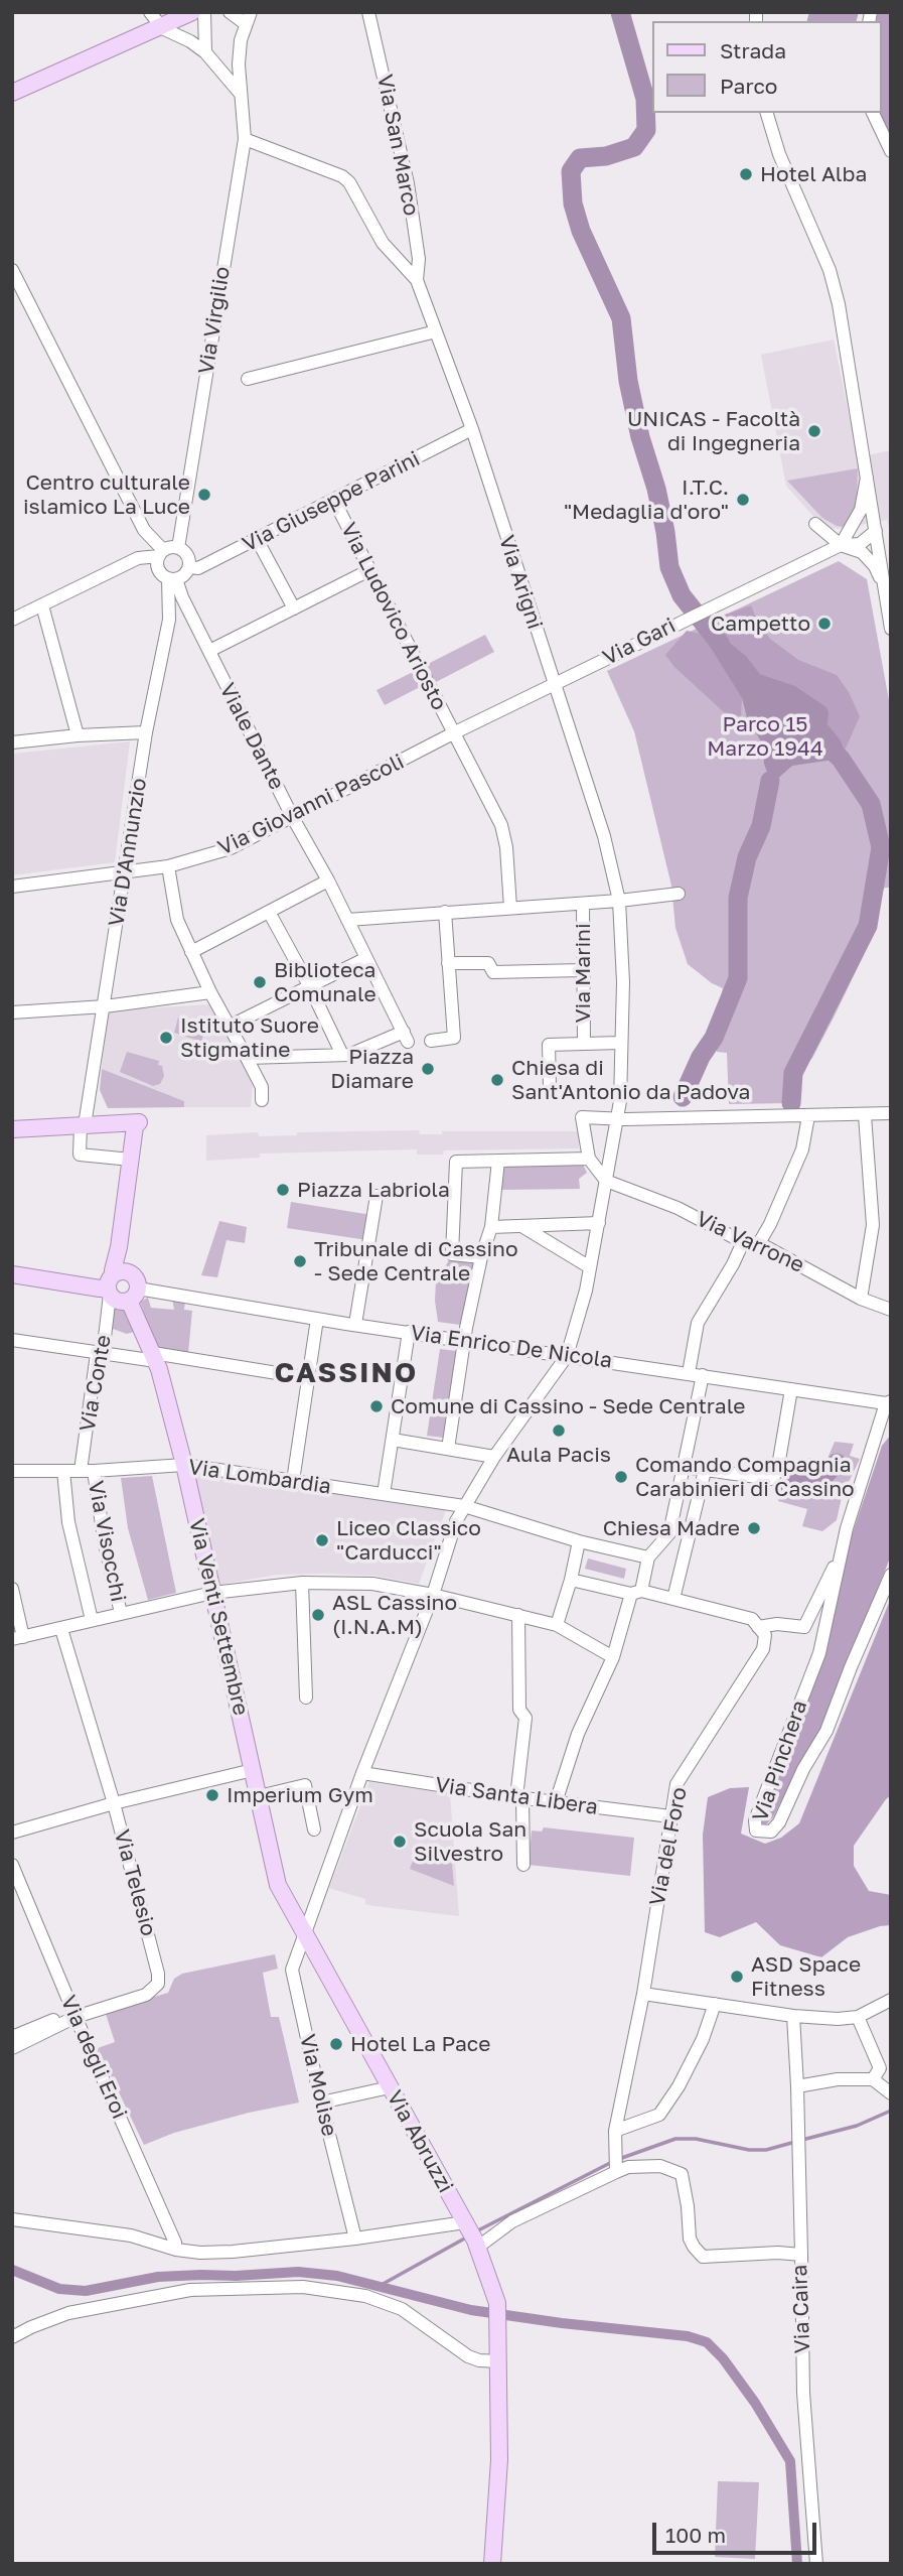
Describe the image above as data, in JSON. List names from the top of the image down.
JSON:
{
  "streets": {
    "main road": ["Via Venti Settembre", "Via Abruzzi"],
    "street": [
      "Via San Marco",
      "Via Virgilio",
      "Via Giuseppe Parini",
      "Via Arigni",
      "Via Ludovico Ariosto",
      "Via Gari",
      "Viale Dante",
      "Via Giovanni Pascoli",
      "Via D'Annunzio",
      "Via Marini",
      "Via Varrone",
      "Via Enrico De Nicola",
      "Via Conte",
      "Via Lombardia",
      "Via Visocchi",
      "Via Pinchera",
      "Via Santa Libera",
      "Via del Foro",
      "Via Telesio",
      "Via degli Eroi",
      "Via Molise",
      "Via Caira"
    ]
  },
  "crossings": [
    ["Via San Marco", "Via Arigni"],
    ["Via Virgilio", "Via Giuseppe Parini"],
    ["Via Virgilio", "Via Arigni"],
    ["Via Virgilio", "Viale Dante"],
    ["Via Virgilio", "Via D'Annunzio"],
    ["Via Giuseppe Parini", "Via Arigni"],
    ["Via Giuseppe Parini", "Via Ludovico Ariosto"],
    ["Via Giuseppe Parini", "Viale Dante"],
    ["Via Giuseppe Parini", "Via D'Annunzio"],
    ["Via Arigni", "Via Gari"],
    ["Via Arigni", "Via Giovanni Pascoli"],
    ["Via Arigni", "Via Marini"],
    ["Via Arigni", "Via Varrone"],
    ["Via Arigni", "Via Enrico De Nicola"],
    ["Via Arigni", "Via Molise"],
    ["Via Ludovico Ariosto", "Via Giovanni Pascoli"],
    ["Via Gari", "Via Giovanni Pascoli"],
    ["Viale Dante", "Via Giovanni Pascoli"],
    ["Viale Dante", "Via D'Annunzio"],
    ["Via Giovanni Pascoli", "Via D'Annunzio"],
    ["Via Enrico De Nicola", "Via Venti Settembre"],
    ["Via Enrico De Nicola", "Via Pinchera"],
    ["Via Enrico De Nicola", "Via Molise"],
    ["Via Conte", "Via Lombardia"],
    ["Via Conte", "Via Visocchi"],
    ["Via Conte", "Via Venti Settembre"],
    ["Via Lombardia", "Via Visocchi"],
    ["Via Lombardia", "Via Venti Settembre"],
    ["Via Lombardia", "Via Molise"],
    ["Via Venti Settembre", "Via Molise"],
    ["Via Venti Settembre", "Via Abruzzi"],
    ["Via Santa Libera", "Via del Foro"],
    ["Via Santa Libera", "Via Molise"],
    ["Via del Foro", "Via Caira"],
    ["Via Telesio", "Via degli Eroi"],
    ["Via Molise", "Via Abruzzi"],
    ["Via Abruzzi", "Via Caira"]
  ],
  "districts": ["CASSINO"],
  "parks": ["Parco 15 Marzo 1944"],
  "places": [
    "Hotel Alba",
    "UNICAS - Facoltà di Ingegneria",
    "Centro culturale islamico La Luce",
    "I.T.C. \"Medaglia d'oro\"",
    "Campetto",
    "Biblioteca Comunale",
    "Istituto Suore Stigmatine",
    "Piazza Diamare",
    "Chiesa di Sant'Antonio da Padova",
    "Piazza Labriola",
    "Tribunale di Cassino - Sede Centrale",
    "Comune di Cassino - Sede Centrale",
    "Aula Pacis",
    "Comando Compagnia Carabinieri di Cassino",
    "Chiesa Madre",
    "Liceo Classico \"Carducci\"",
    "ASL Cassino (I.N.A.M)",
    "Imperium Gym",
    "Scuola San Silvestro",
    "ASD Space Fitness",
    "Hotel La Pace"
  ],
  "legend": ["Strada", "Parco"],
  "scale_bar": "100 m"
}
